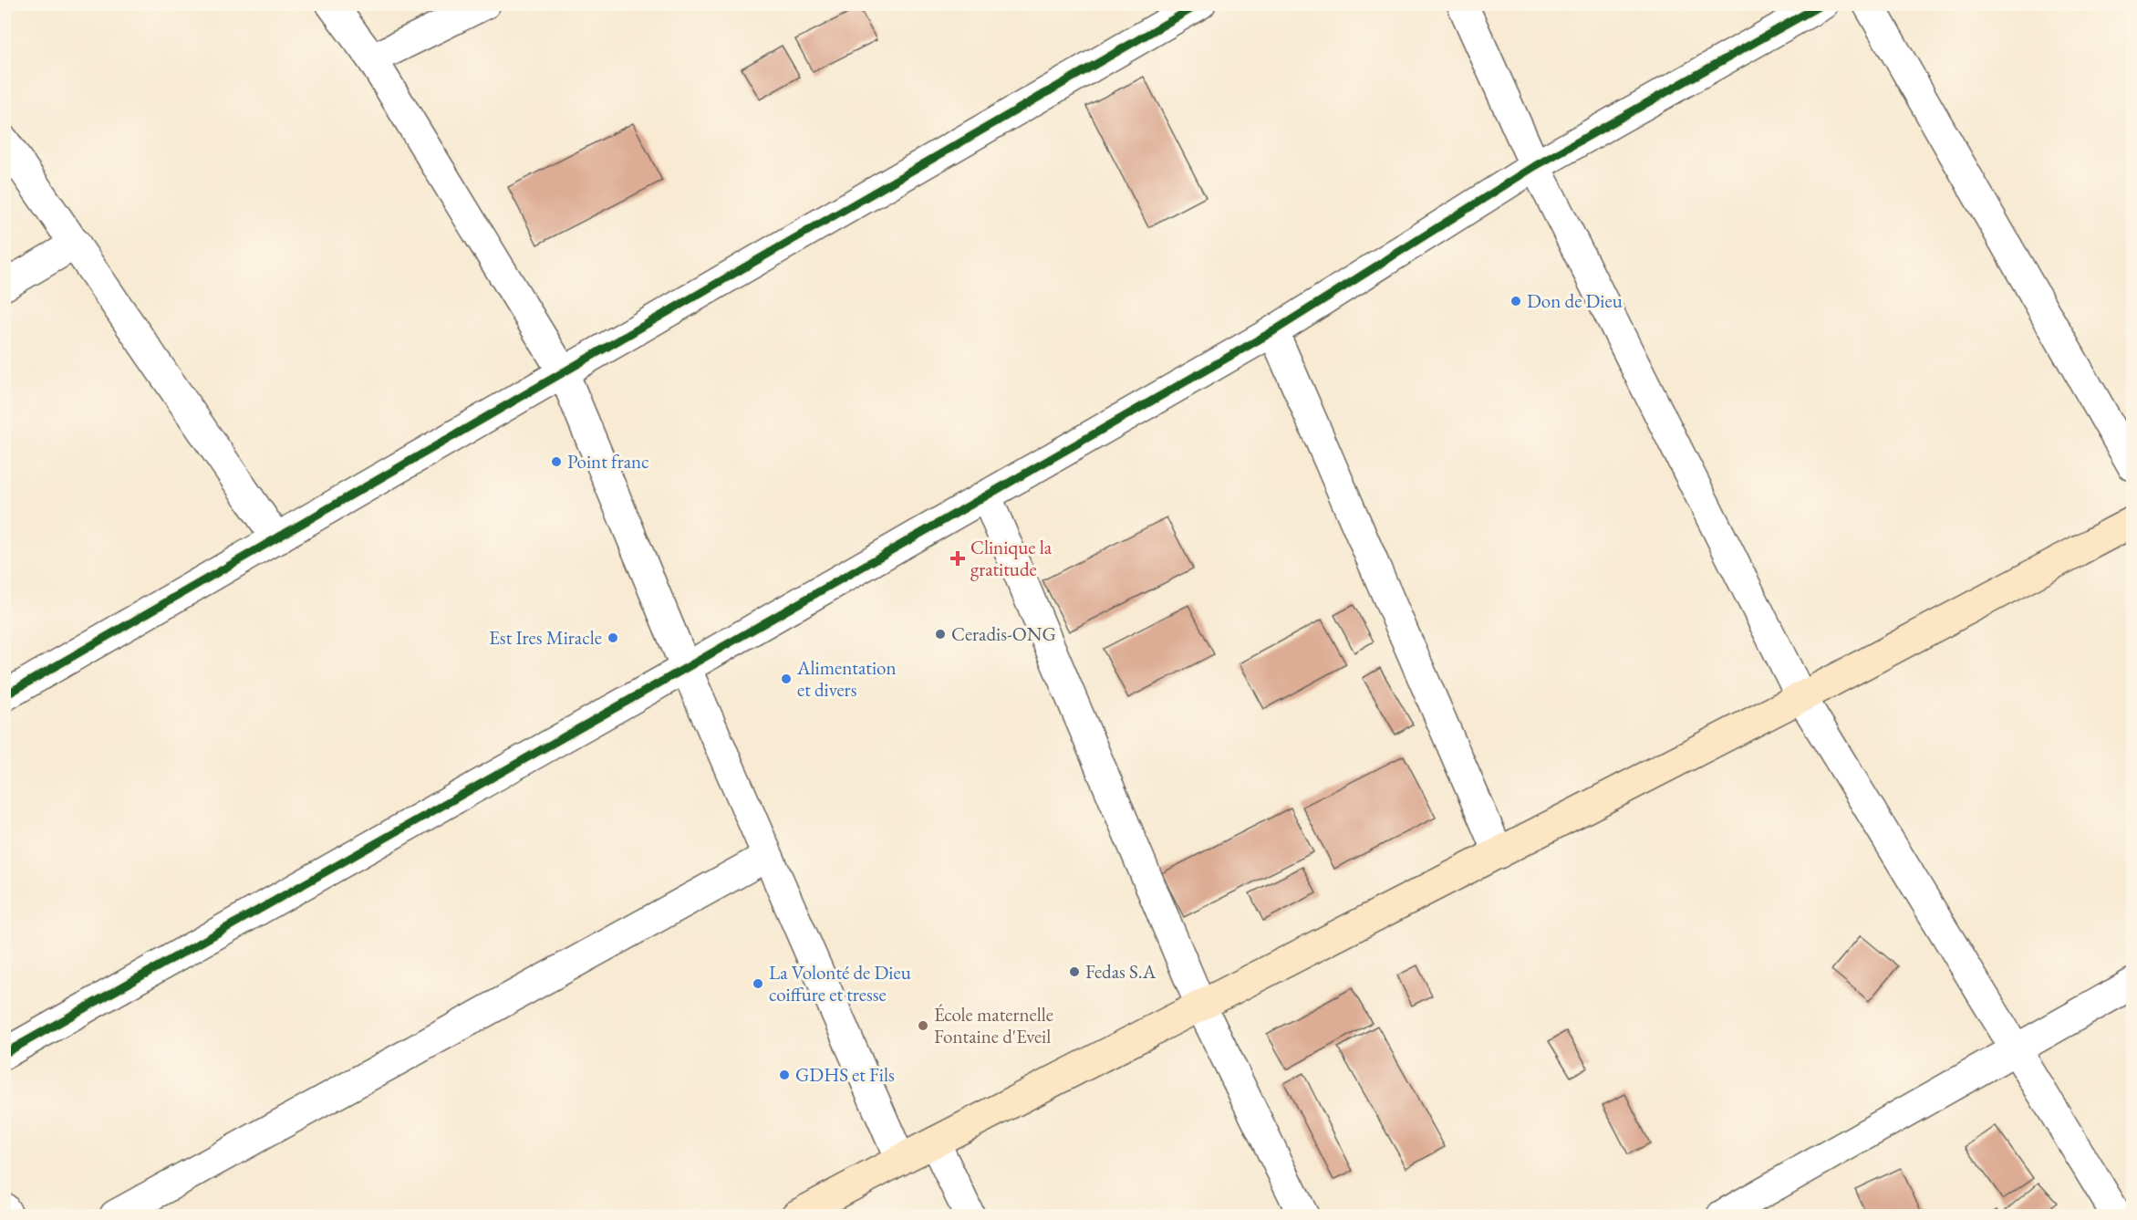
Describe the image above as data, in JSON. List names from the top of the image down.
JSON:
{
  "places": {
    "other": [
      "Don de Dieu",
      "Point franc",
      "Ceradis-ONG",
      "Est Ires Miracle",
      "Alimentation et divers",
      "Fedas S.A",
      "La Volonté de Dieu coiffure et tresse",
      "École maternelle Fontaine d'Eveil",
      "GDHS et Fils"
    ],
    "health": ["Clinique la gratitude"]
  }
}
